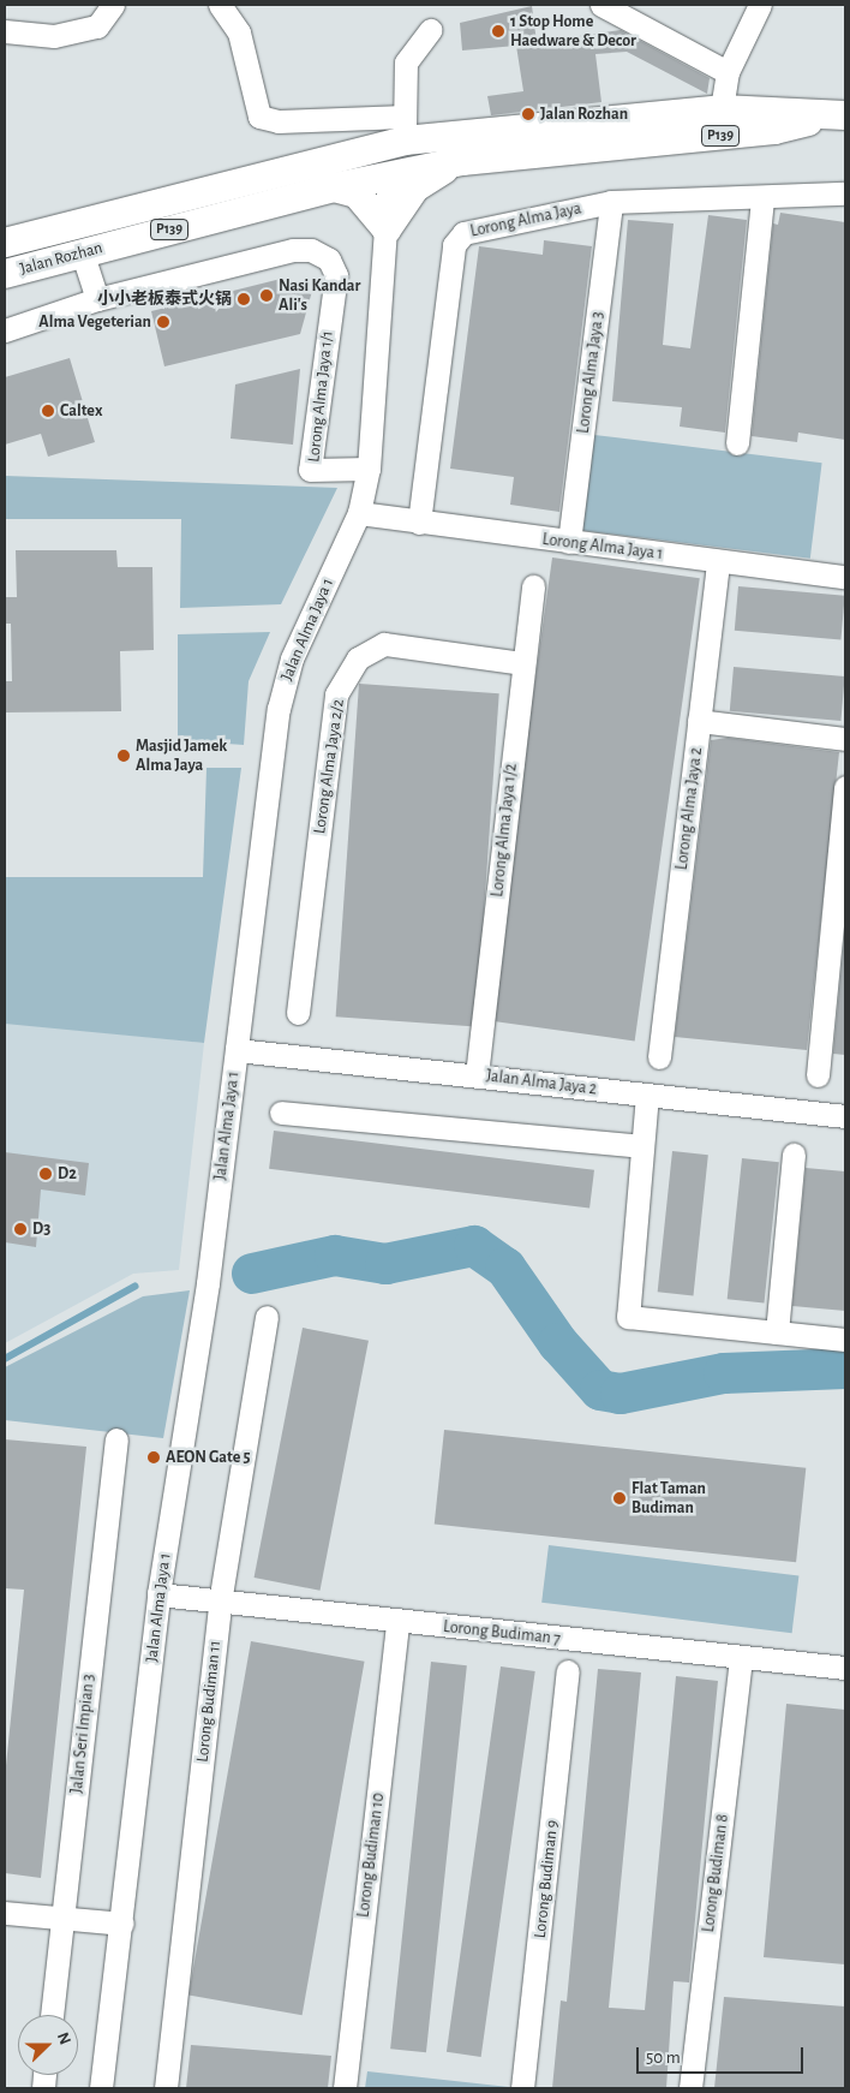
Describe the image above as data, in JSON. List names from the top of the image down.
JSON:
{
  "streets": {
    "main road": ["P139", "Jalan Rozhan"],
    "street": [
      "Lorong Alma Jaya",
      "Lorong Alma Jaya 3",
      "Lorong Alma Jaya 1/1",
      "Lorong Alma Jaya 1",
      "Jalan Alma Jaya 1",
      "Lorong Alma Jaya 2/2",
      "Lorong Alma Jaya 2",
      "Lorong Alma Jaya 1/2",
      "Jalan Alma Jaya 2",
      "Lorong Budiman 7",
      "Lorong Budiman 11",
      "Jalan Seri Impian 3",
      "Lorong Budiman 10",
      "Lorong Budiman 8",
      "Lorong Budiman 9"
    ]
  },
  "crossings": [
    ["Lorong Alma Jaya", "Lorong Alma Jaya 3"],
    ["Lorong Alma Jaya", "Lorong Alma Jaya 1"],
    ["Jalan Rozhan", "Jalan Alma Jaya 1"],
    ["Lorong Alma Jaya 3", "Lorong Alma Jaya 1"],
    ["Lorong Alma Jaya 1/1", "Jalan Alma Jaya 1"],
    ["Lorong Alma Jaya 1", "Jalan Alma Jaya 1"],
    ["Lorong Alma Jaya 1", "Lorong Alma Jaya 2"],
    ["Jalan Alma Jaya 1", "Jalan Alma Jaya 2"],
    ["Jalan Alma Jaya 1", "Lorong Budiman 7"],
    ["Lorong Alma Jaya 2/2", "Lorong Alma Jaya 1/2"],
    ["Lorong Alma Jaya 1/2", "Jalan Alma Jaya 2"],
    ["Lorong Budiman 7", "Lorong Budiman 11"],
    ["Lorong Budiman 7", "Lorong Budiman 10"],
    ["Lorong Budiman 7", "Lorong Budiman 8"]
  ],
  "places": [
    "1 Stop Home Haedware & Decor",
    "Jalan Rozhan",
    "Nasi Kandar Ali's",
    "小小老板泰式火锅",
    "Alma Vegeterian",
    "Caltex",
    "Masjid Jamek Alma Jaya",
    "D2",
    "D3",
    "AEON Gate 5",
    "Flat Taman Budiman"
  ],
  "scale_bar": "50 m",
  "north": "right"
}
